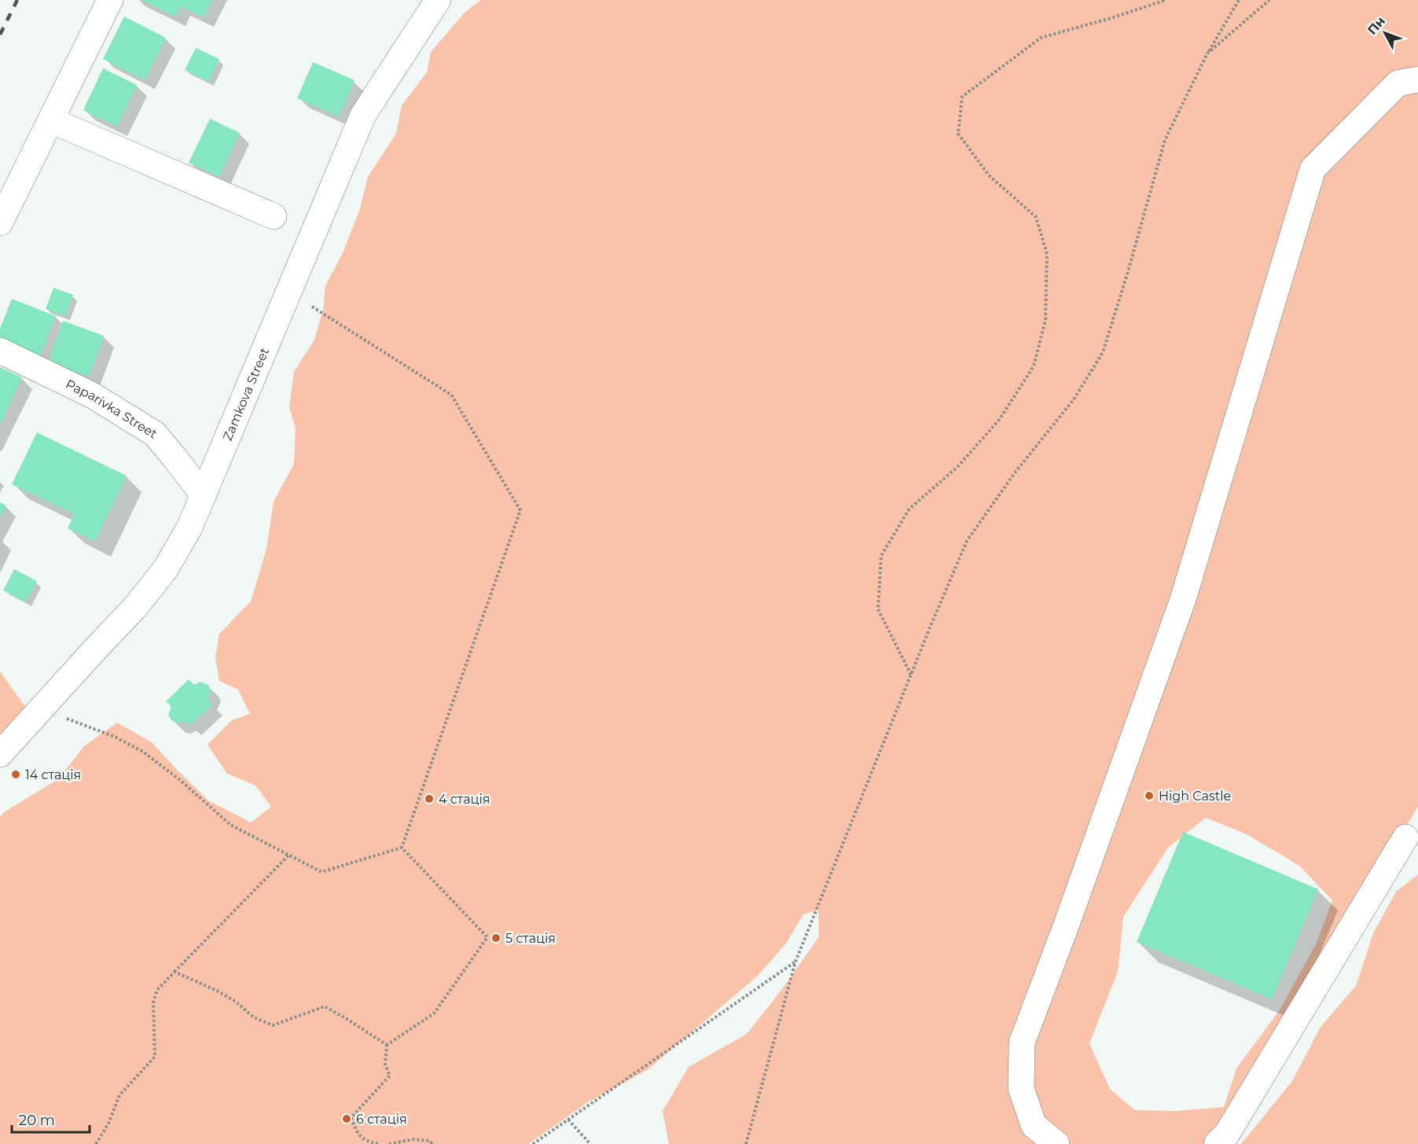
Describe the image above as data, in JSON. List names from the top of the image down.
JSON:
{
  "streets": {
    "street": ["Zamkova Street", "Paparivka Street"]
  },
  "crossings": [
    ["Zamkova Street", "Paparivka Street"]
  ],
  "places": [
    "14 стація",
    "High Castle",
    "4 стація",
    "5 стація",
    "6 стація"
  ],
  "scale_bar": "20 m",
  "north": "top left"
}
